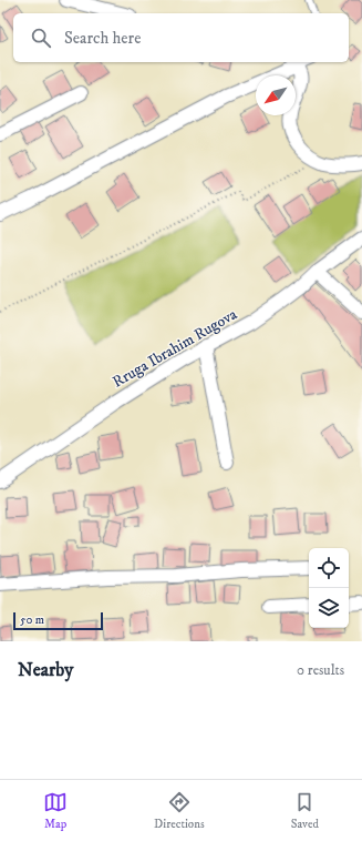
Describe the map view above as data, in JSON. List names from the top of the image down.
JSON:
{
  "streets": {
    "street": ["Rruga Ibrahim Rugova"]
  },
  "scale_bar": "50 m",
  "north": "bottom left",
  "page": {
    "search": "Search here",
    "scale": "50 m",
    "heading": ["Nearby", "0 results"],
    "nav": ["Map", "Directions", "Saved"]
  }
}
